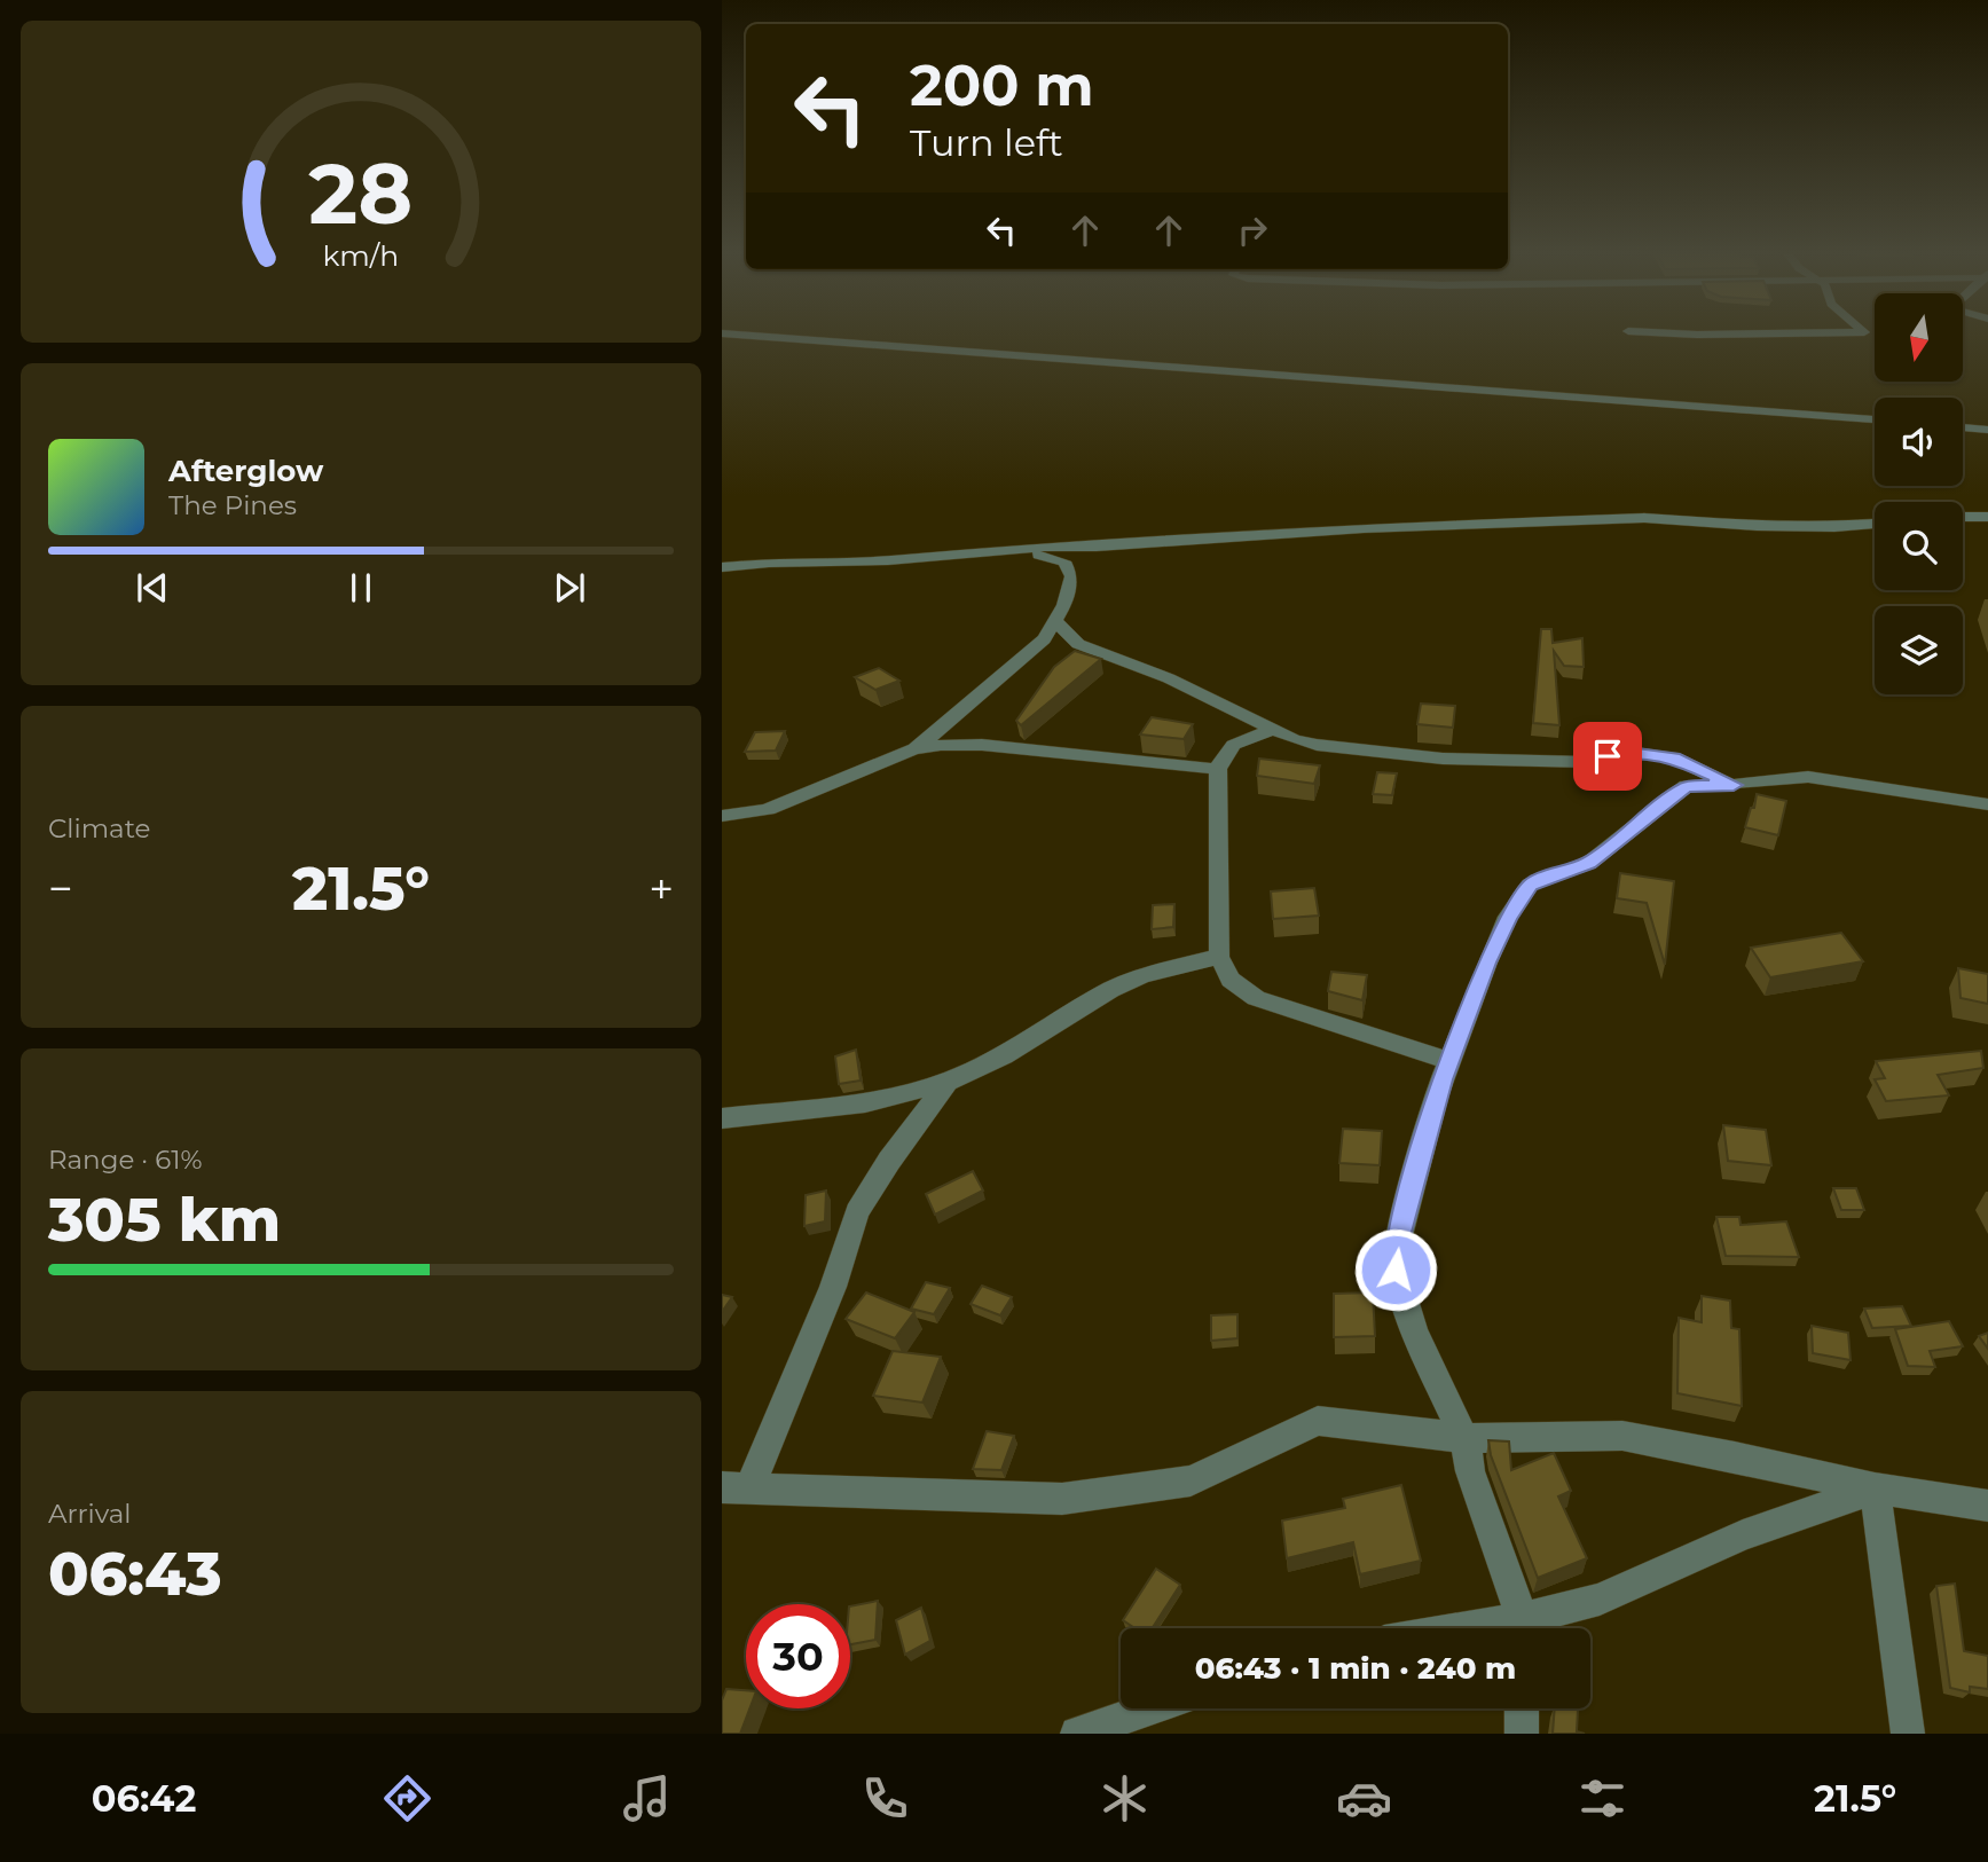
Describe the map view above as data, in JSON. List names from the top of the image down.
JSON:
{
  "north": "bottom",
  "page": {
    "turn": ["200 m", "Turn left"],
    "song": ["Afterglow", "The Pines"],
    "tile": [
      "Climate",
      ["Range · 61%", "305 km"],
      ["Arrival", "06:43"]
    ],
    "heat": ["−", "21.5°", "+"],
    "limit": "30",
    "trip": "06:43 · 1 min · 240 m",
    "tabs": ["06:42", "21.5°"],
    "gauge": ["28", "km/h"]
  }
}
